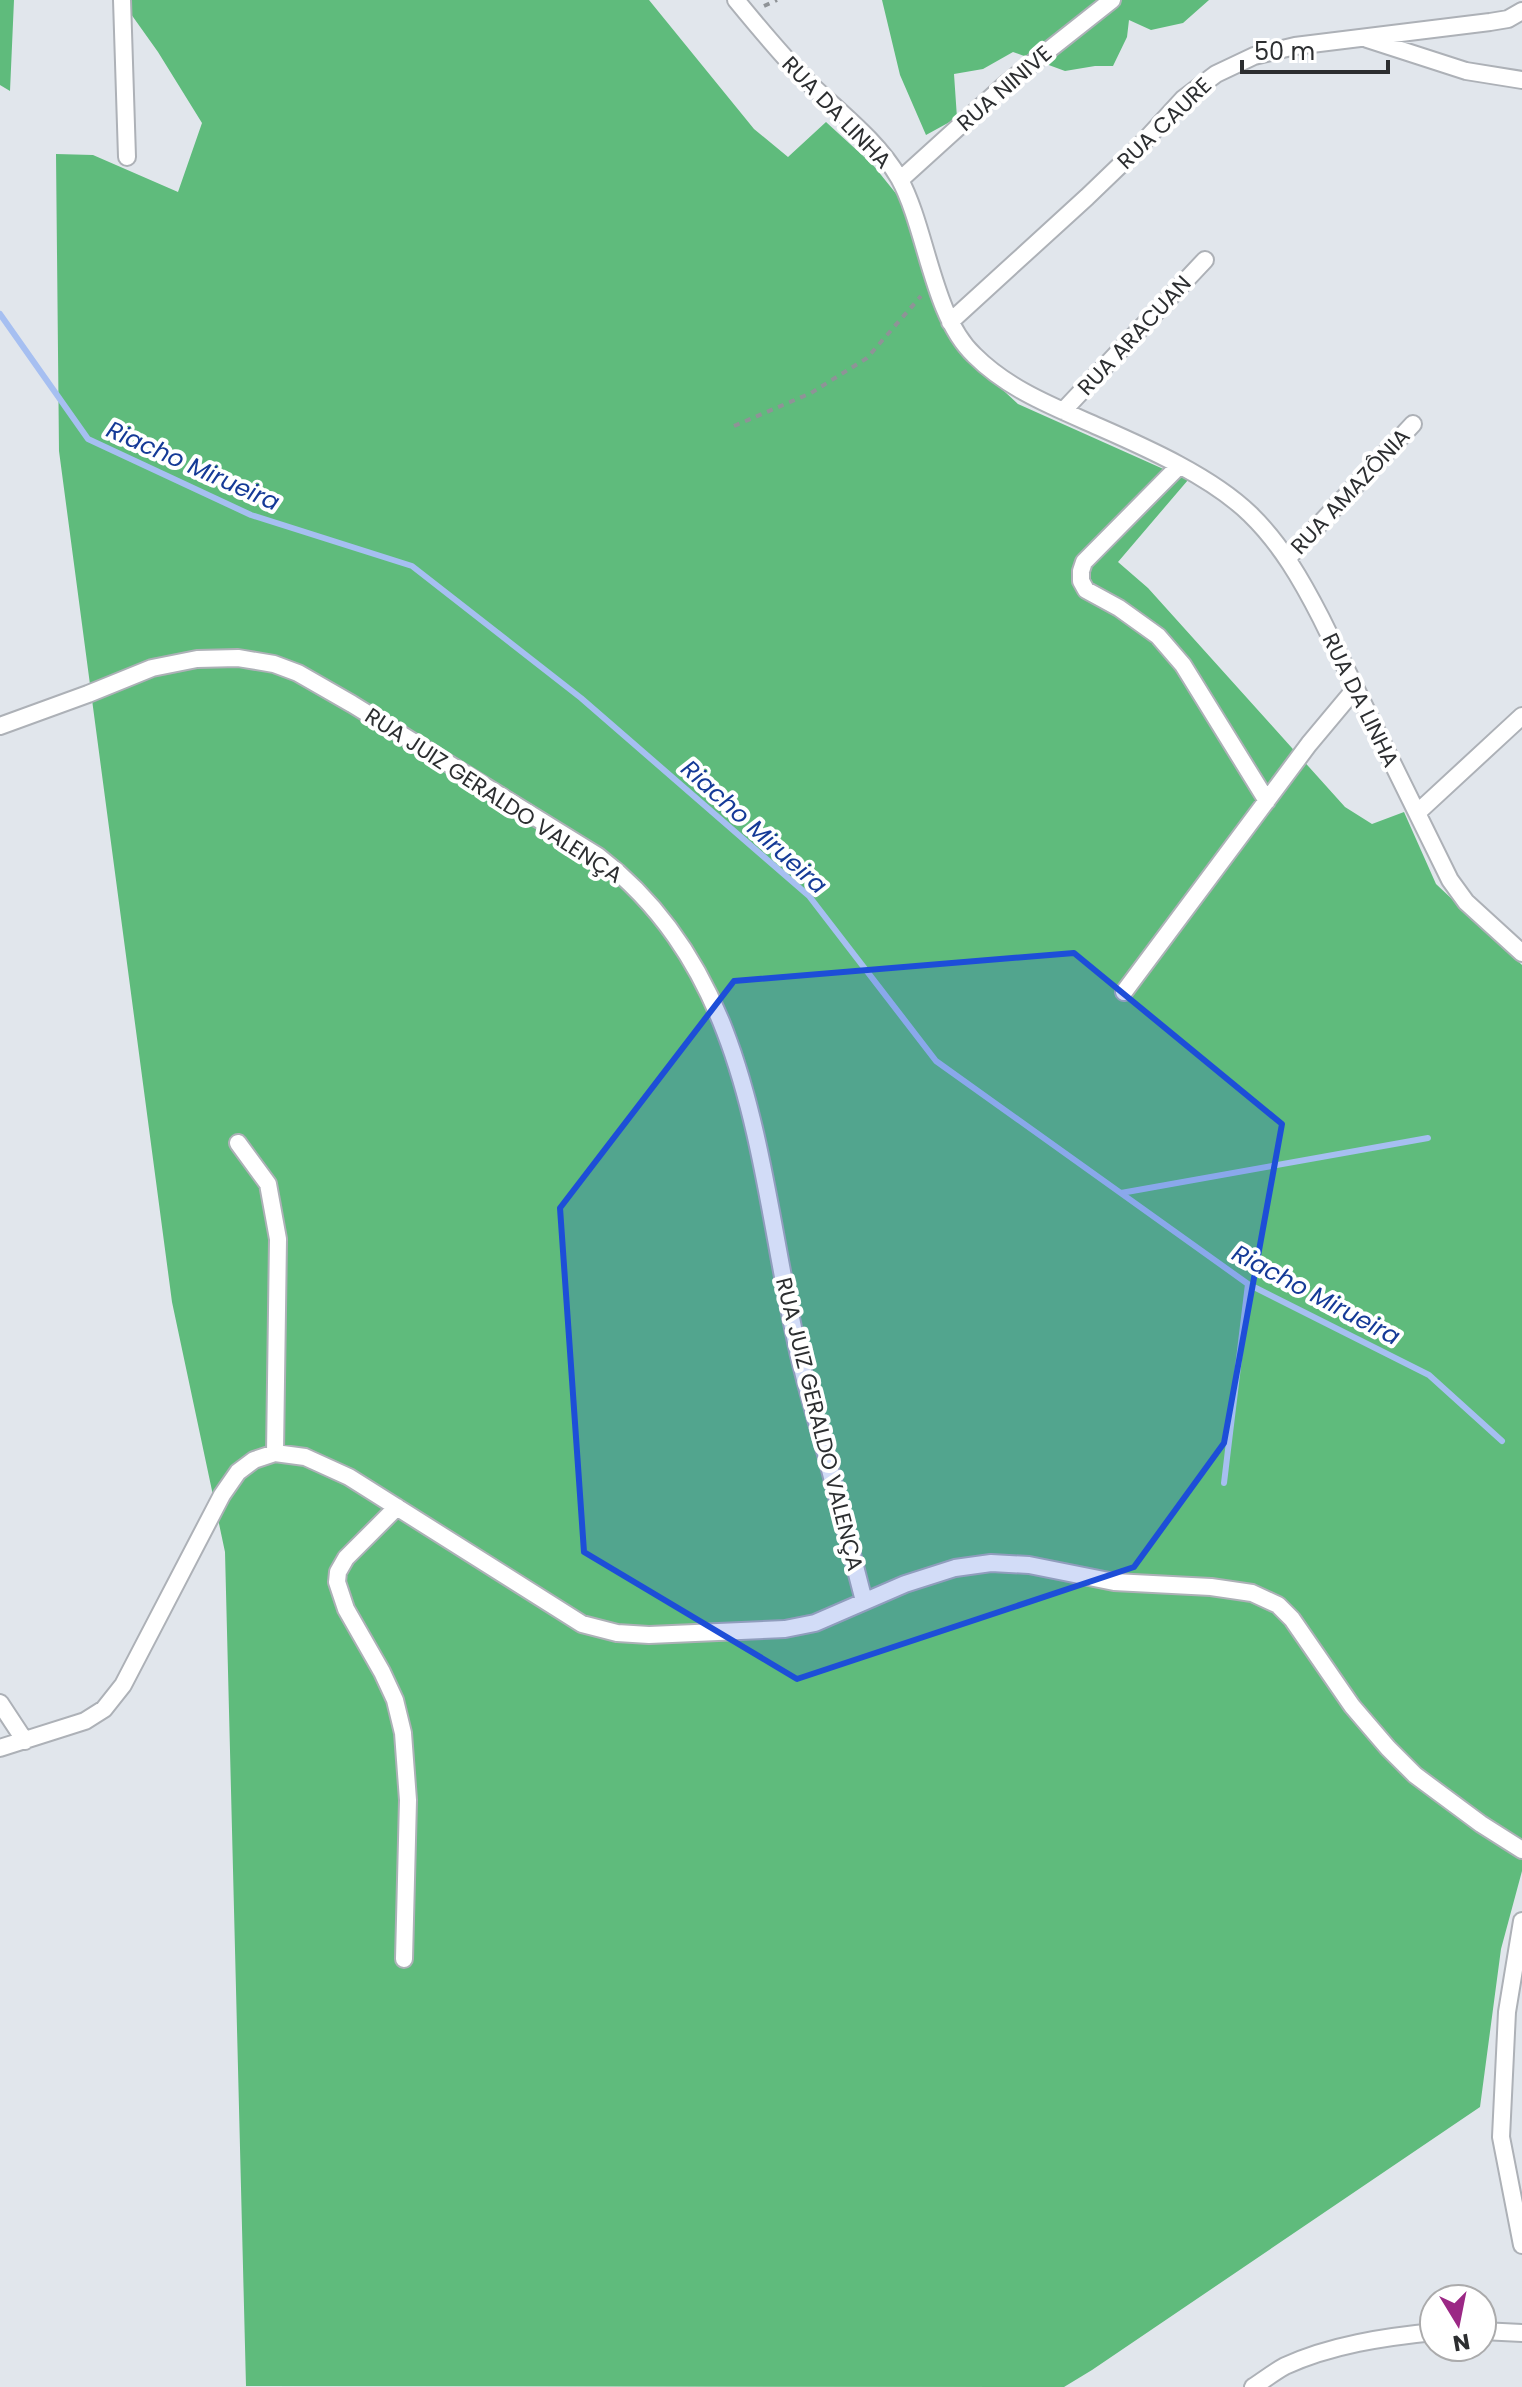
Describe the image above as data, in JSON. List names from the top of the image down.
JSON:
{
  "streets": {
    "street": [
      "RUA NINIVE",
      "RUA DA LINHA",
      "RUA CAURE",
      "RUA ARACUAN",
      "RUA AMAZÔNIA",
      "RUA JUIZ GERALDO VALENÇA"
    ]
  },
  "crossings": [
    ["RUA NINIVE", "RUA DA LINHA"],
    ["RUA DA LINHA", "RUA CAURE"],
    ["RUA DA LINHA", "RUA ARACUAN"],
    ["RUA DA LINHA", "RUA AMAZÔNIA"]
  ],
  "water": ["Riacho Mirueira"],
  "scale_bar": "50 m",
  "north": "bottom"
}
